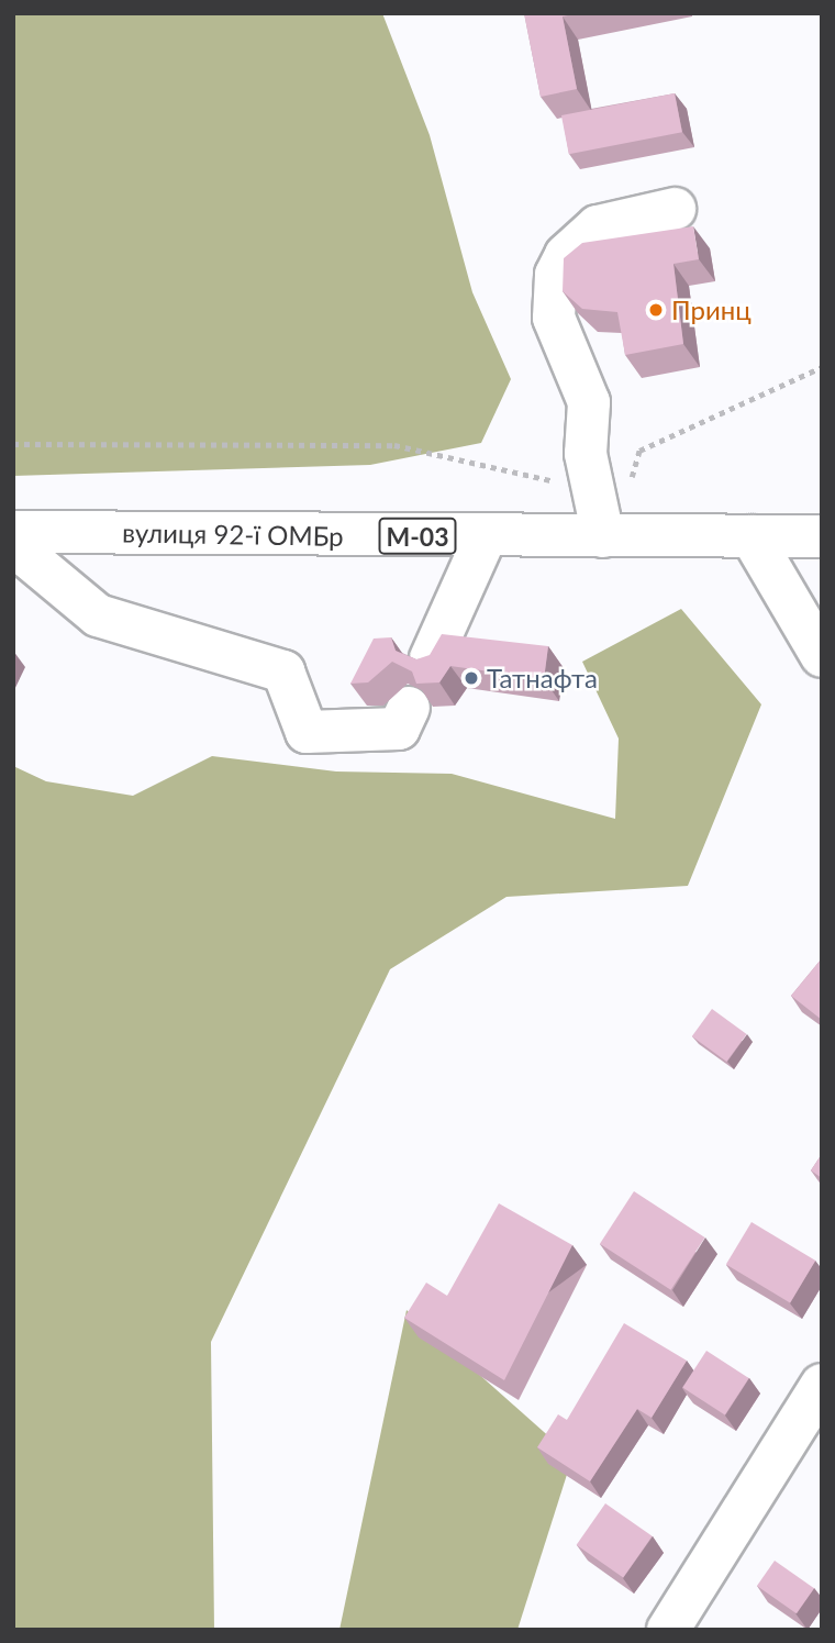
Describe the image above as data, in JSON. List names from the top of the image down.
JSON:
{
  "streets": {
    "main road": ["вулиця 92-ї ОМБр", "М-03"]
  },
  "places": ["Принц", "Татнафта"]
}
